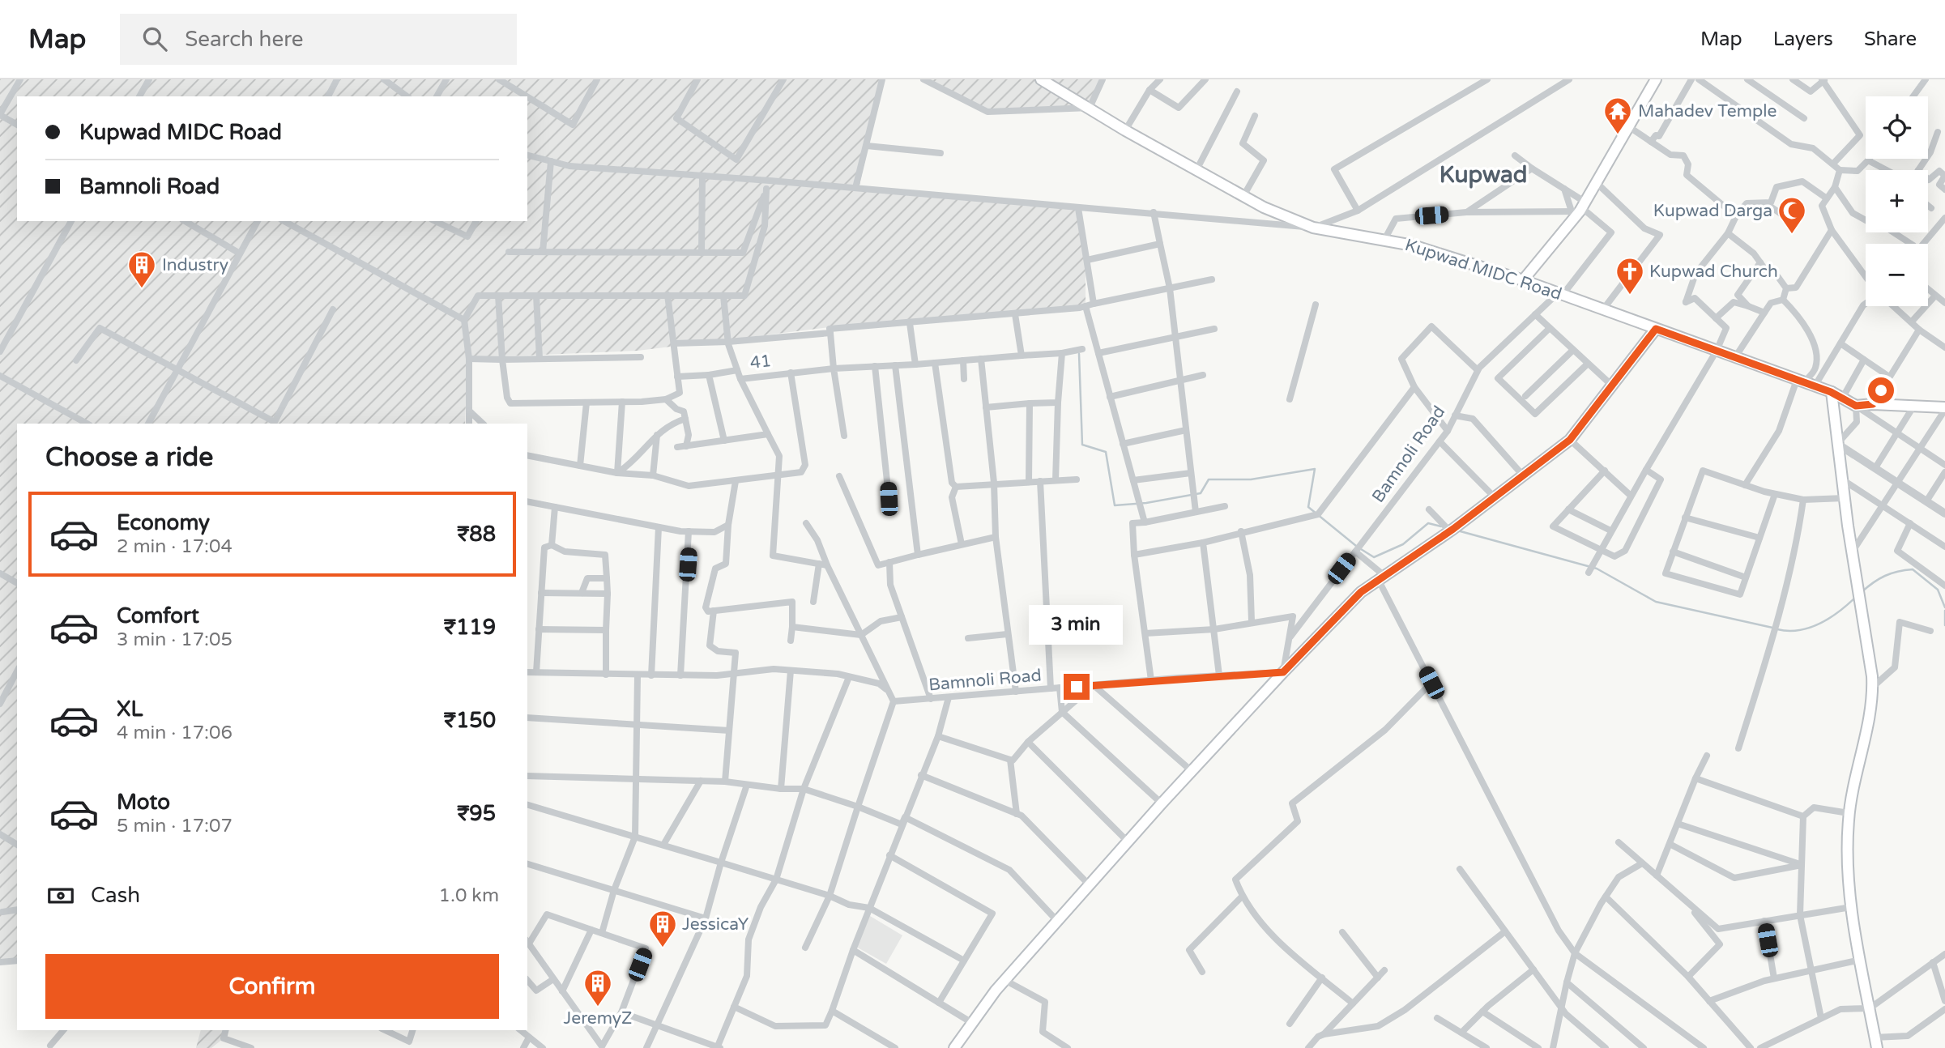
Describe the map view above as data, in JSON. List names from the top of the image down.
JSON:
{
  "streets": {
    "main road": ["Kupwad MIDC Road"],
    "street": ["41", "Bamnoli Road"]
  },
  "crossings": [
    ["Kupwad MIDC Road", "Bamnoli Road"]
  ],
  "districts": ["Kupwad"],
  "places": {
    "temple": ["Mahadev Temple"],
    "mosque": ["Kupwad Darga"],
    "building": ["Industry", "JessicaY", "JeremyZ"],
    "church": ["Kupwad Church"]
  },
  "page": {
    "header": "Map",
    "search": "Search here",
    "nav": ["Map", "Layers", "Share"],
    "map_buttons": ["+", "−"],
    "banner": ["Kupwad MIDC Road", "Bamnoli Road"],
    "heading": "Choose a ride",
    "list": [
      {
        "name": "Economy",
        "note": "2 min · 17:04",
        "value": "₹88"
      },
      {
        "name": "Comfort",
        "note": "3 min · 17:05",
        "value": "₹119"
      },
      {
        "name": "XL",
        "note": "4 min · 17:06",
        "value": "₹150"
      },
      {
        "name": "Moto",
        "note": "5 min · 17:07",
        "value": "₹95"
      }
    ],
    "bubble": "3 min",
    "pay": ["Cash", "1.0 km"],
    "buttons": "Confirm"
  }
}
